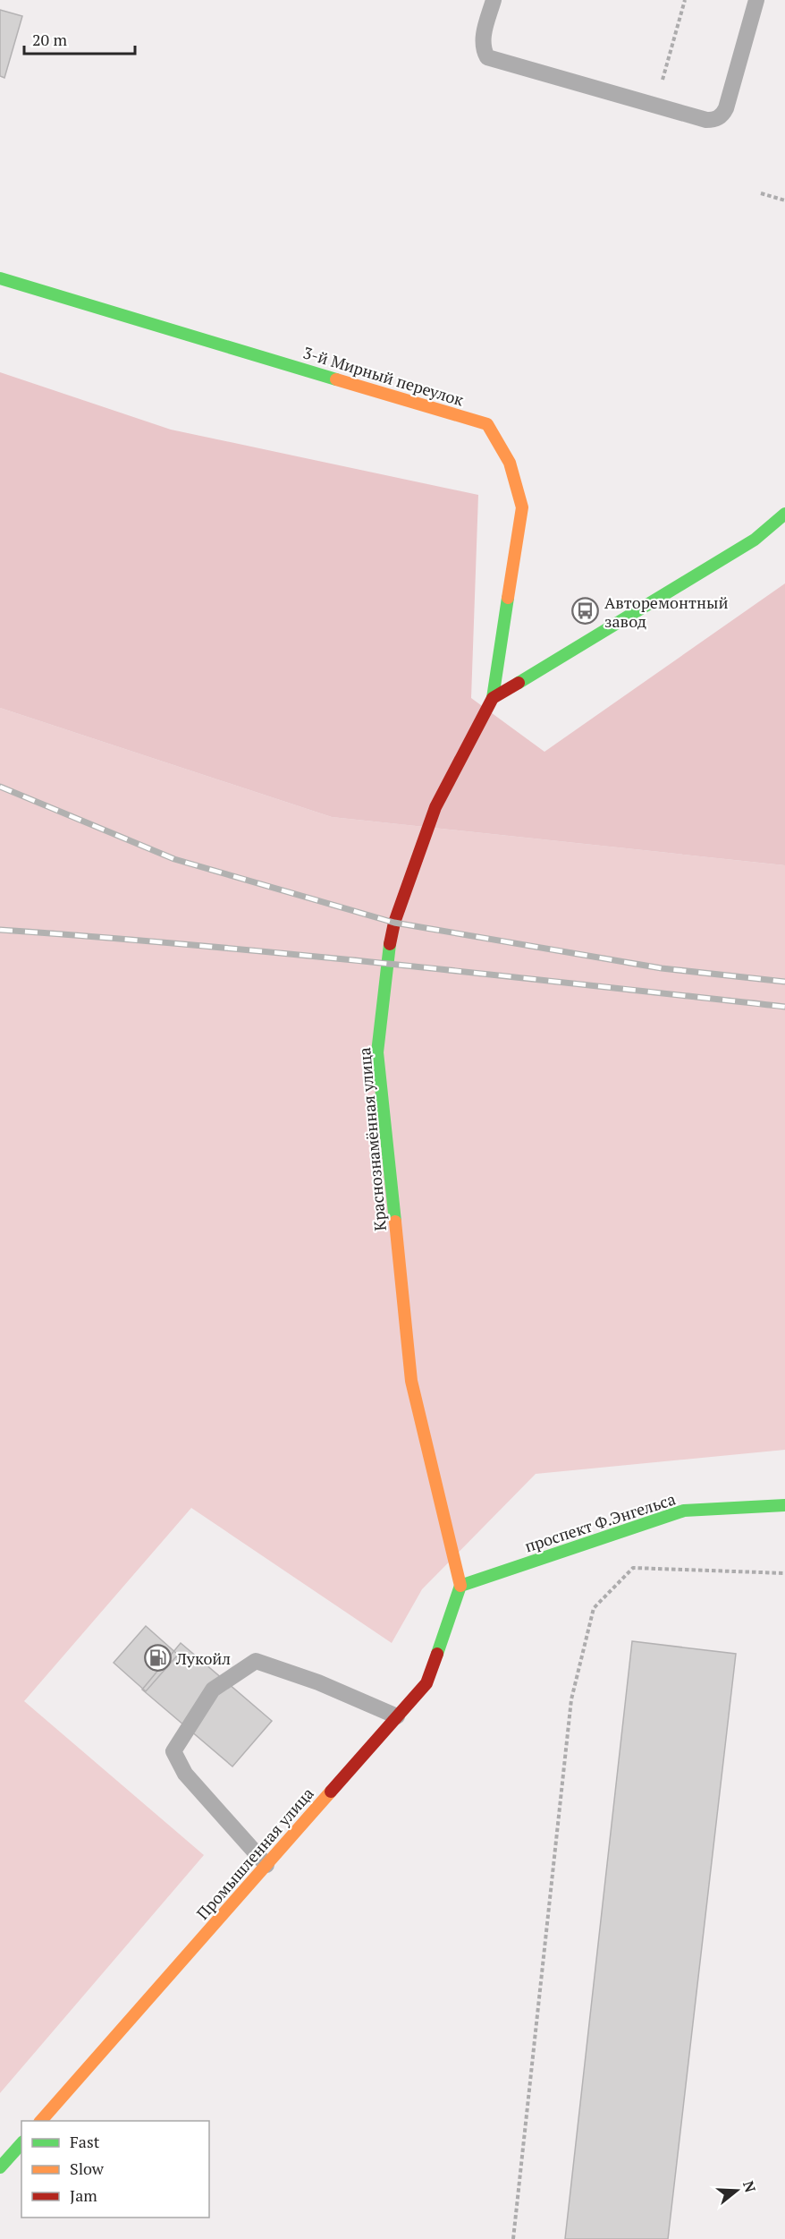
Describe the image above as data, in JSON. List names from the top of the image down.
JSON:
{
  "streets": {
    "street": [
      "3-й Мирный переулок",
      "Краснознамённая улица",
      "проспект Ф.Энгельса",
      "Промышленная улица"
    ]
  },
  "crossings": [
    ["3-й Мирный переулок", "Краснознамённая улица"],
    ["Краснознамённая улица", "проспект Ф.Энгельса"],
    ["Краснознамённая улица", "Промышленная улица"],
    ["проспект Ф.Энгельса", "Промышленная улица"]
  ],
  "places": {
    "bus stop": ["Авторемонтный завод"],
    "fuel station": ["Лукойл"]
  },
  "legend": ["Fast", "Slow", "Jam"],
  "scale_bar": "20 m",
  "north": "right"
}
